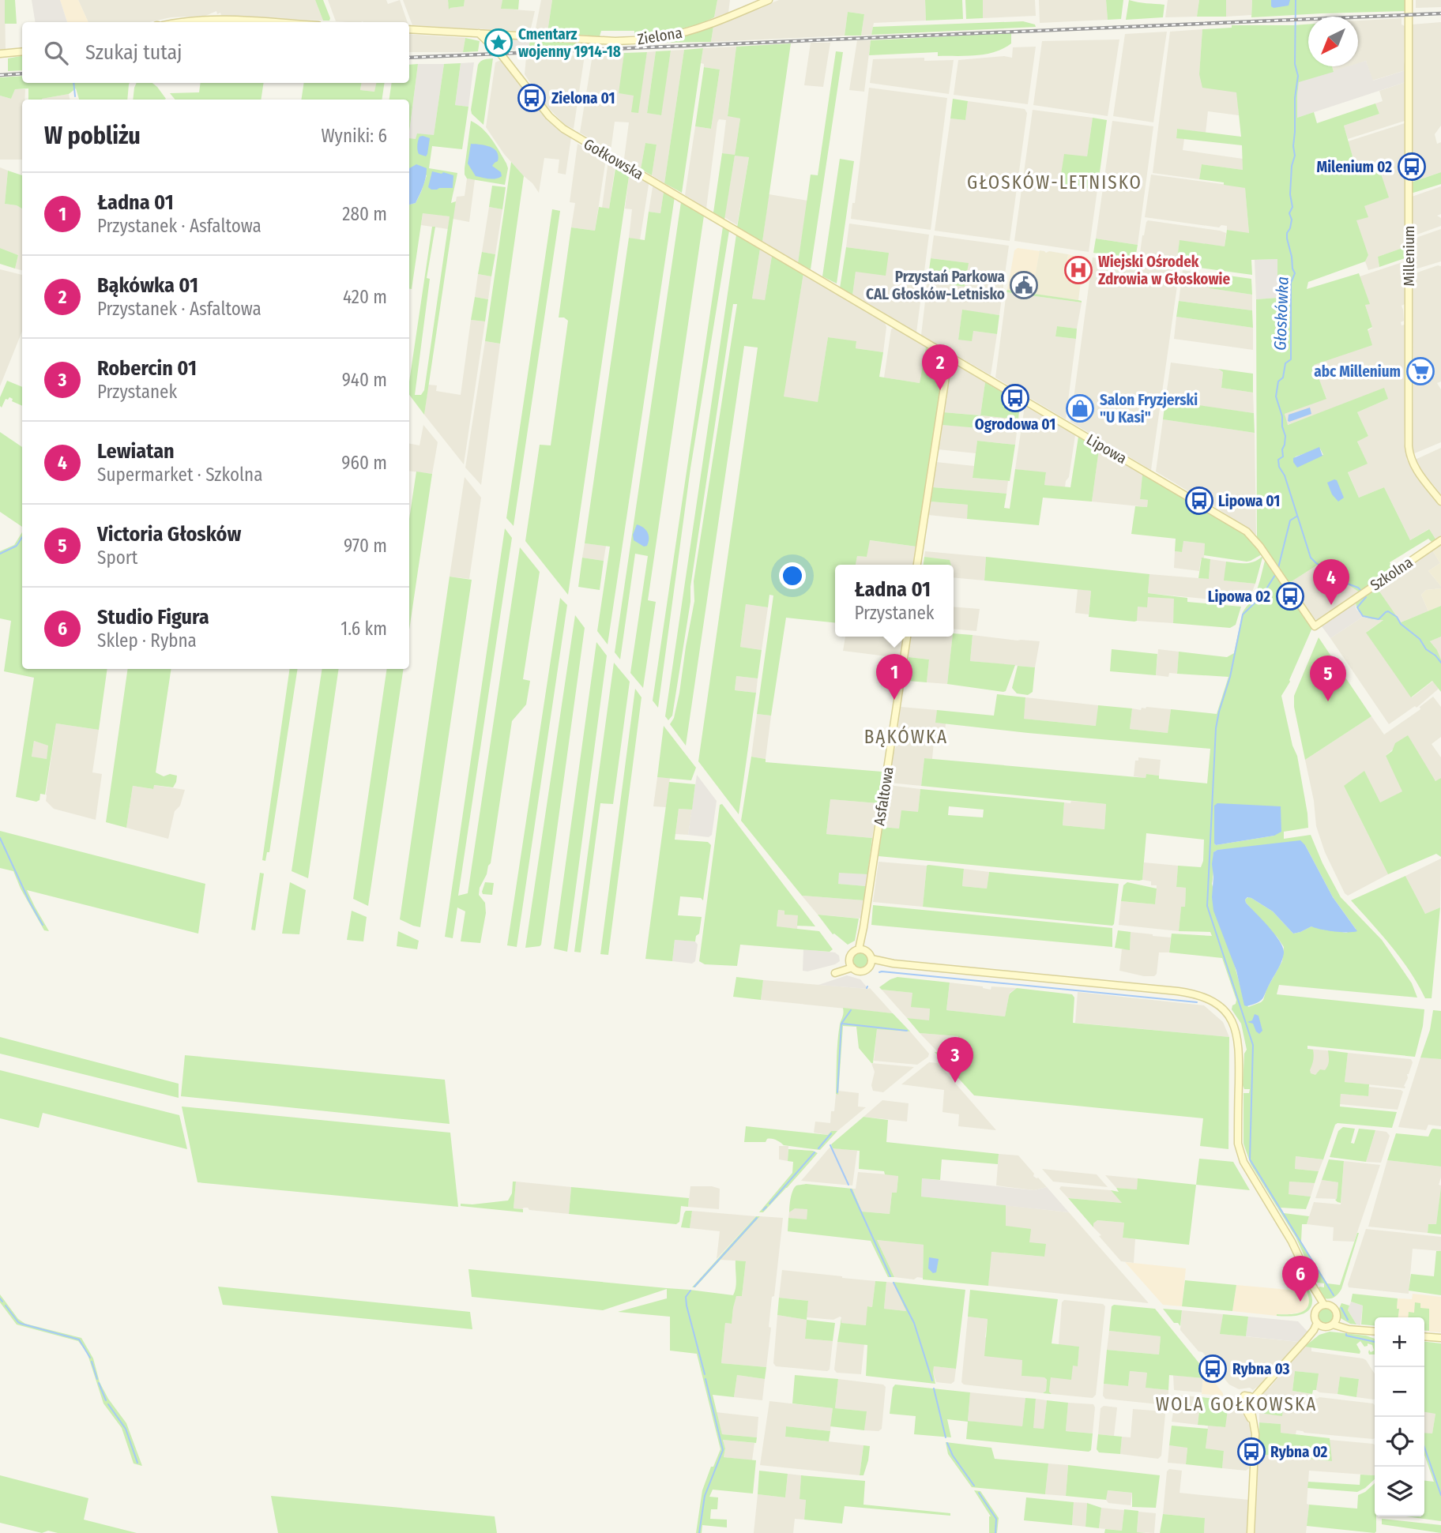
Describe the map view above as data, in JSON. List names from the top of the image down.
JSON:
{
  "streets": {
    "street": [
      "Zielona",
      "Gołkowska",
      "Millenium",
      "Lipowa",
      "Szkolna",
      "Asfaltowa"
    ]
  },
  "crossings": [
    ["Zielona", "Gołkowska"],
    ["Gołkowska", "Lipowa"],
    ["Lipowa", "Szkolna"]
  ],
  "districts": ["GŁOSKÓW-LETNISKO", "BĄKÓWKA", "WOLA GOŁKOWSKA"],
  "water": ["Głoskówka"],
  "places": {
    "place": ["Cmentarz wojenny 1914-18"],
    "bus stop": [
      "Zielona 01",
      "Milenium 02",
      "Ogrodowa 01",
      "Lipowa 01",
      "Lipowa 02",
      "Rybna 03",
      "Rybna 02"
    ],
    "hospital": ["Wiejski Ośrodek Zdrowia w Głoskowie"],
    "public building": ["Przystań Parkowa CAL Głosków-Letnisko"],
    "supermarket": ["abc Millenium"],
    "shop": ["Salon Fryzjerski \"U Kasi\""]
  },
  "north": "bottom left",
  "page": {
    "search": "Szukaj tutaj",
    "heading": ["W pobliżu", "Wyniki: 6"],
    "list": [
      {
        "mark": "1",
        "name": "Ładna 01",
        "note": "Przystanek · Asfaltowa",
        "value": "280 m"
      },
      {
        "mark": "2",
        "name": "Bąkówka 01",
        "note": "Przystanek · Asfaltowa",
        "value": "420 m"
      },
      {
        "mark": "3",
        "name": "Robercin 01",
        "note": "Przystanek",
        "value": "940 m"
      },
      {
        "mark": "4",
        "name": "Lewiatan",
        "note": "Supermarket · Szkolna",
        "value": "960 m"
      },
      {
        "mark": "5",
        "name": "Victoria Głosków",
        "note": "Sport",
        "value": "970 m"
      },
      {
        "mark": "6",
        "name": "Studio Figura",
        "note": "Sklep · Rybna",
        "value": "1.6 km"
      }
    ],
    "pins": [
      "2",
      "4",
      "1",
      "5",
      "3",
      "6"
    ],
    "popup": ["Ładna 01", "Przystanek"],
    "map_buttons": ["+", "−"]
  }
}
